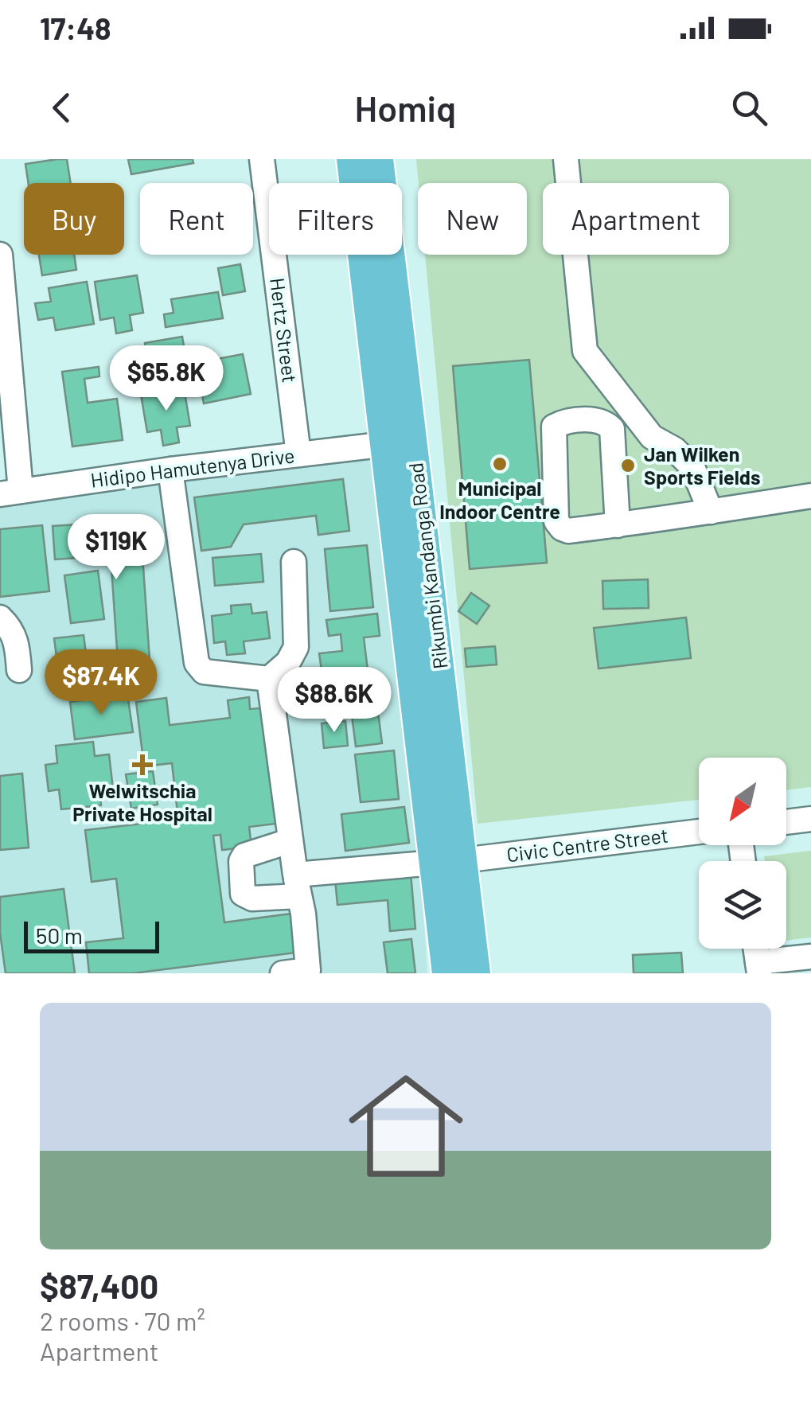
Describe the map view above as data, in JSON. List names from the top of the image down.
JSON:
{
  "streets": {
    "main road": ["Rikumbi Kandanga Road"],
    "street": ["Hertz Street", "Hidipo Hamutenya Drive", "Civic Centre Street"]
  },
  "crossings": [
    ["Hertz Street", "Hidipo Hamutenya Drive"],
    ["Hidipo Hamutenya Drive", "Rikumbi Kandanga Road"],
    ["Rikumbi Kandanga Road", "Civic Centre Street"]
  ],
  "places": {
    "other": ["Municipal Indoor Centre", "Jan Wilken Sports Fields"],
    "health": ["Welwitschia Private Hospital"]
  },
  "scale_bar": "50 m",
  "north": "bottom left",
  "page": {
    "status": "17:48",
    "header": "Homiq",
    "chip": [
      "Buy",
      "Rent",
      "Filters",
      "New",
      "Apartment"
    ],
    "price": [
      "$65.8K",
      "$119K",
      "$87.4K",
      "$88.6K"
    ],
    "scale": "50 m",
    "list": [
      {
        "name": "$87,400",
        "note": "2 rooms · 70 m² · Apartment"
      }
    ]
  }
}
